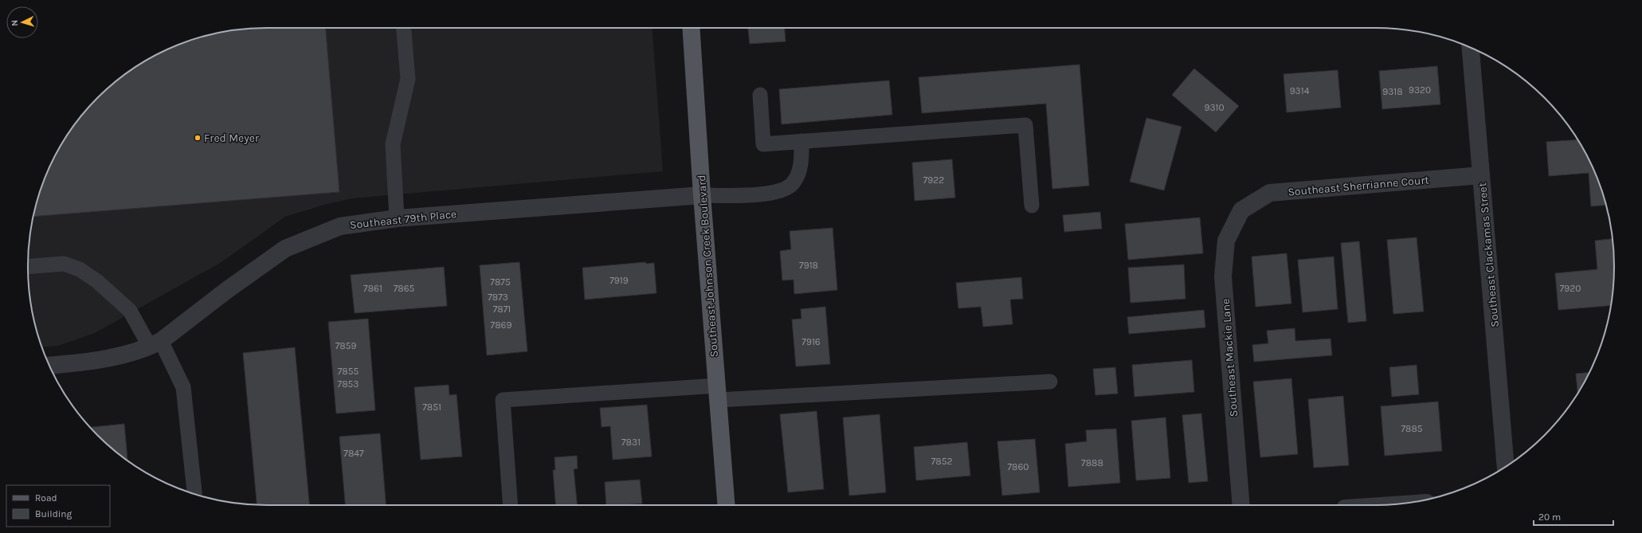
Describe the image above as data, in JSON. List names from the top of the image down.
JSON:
{
  "streets": {
    "main road": ["Southeast Johnson Creek Boulevard"],
    "street": [
      "Southeast Sherrianne Court",
      "Southeast 79th Place",
      "Southeast Clackamas Street",
      "Southeast Mackie Lane"
    ]
  },
  "crossings": [
    ["Southeast Sherrianne Court", "Southeast Clackamas Street"],
    ["Southeast Sherrianne Court", "Southeast Mackie Lane"],
    ["Southeast 79th Place", "Southeast Johnson Creek Boulevard"]
  ],
  "places": ["Fred Meyer"],
  "house_numbers": [
    "9320",
    "9314",
    "9318",
    "9310",
    "7922",
    "7918",
    "7919",
    "7875",
    "7861",
    "7865",
    "7920",
    "7873",
    "7871",
    "7869",
    "7916",
    "7859",
    "7855",
    "7853",
    "7851",
    "7885",
    "7831",
    "7847",
    "7852",
    "7888",
    "7860"
  ],
  "legend": ["Road", "Building"],
  "scale_bar": "20 m",
  "north": "left"
}
